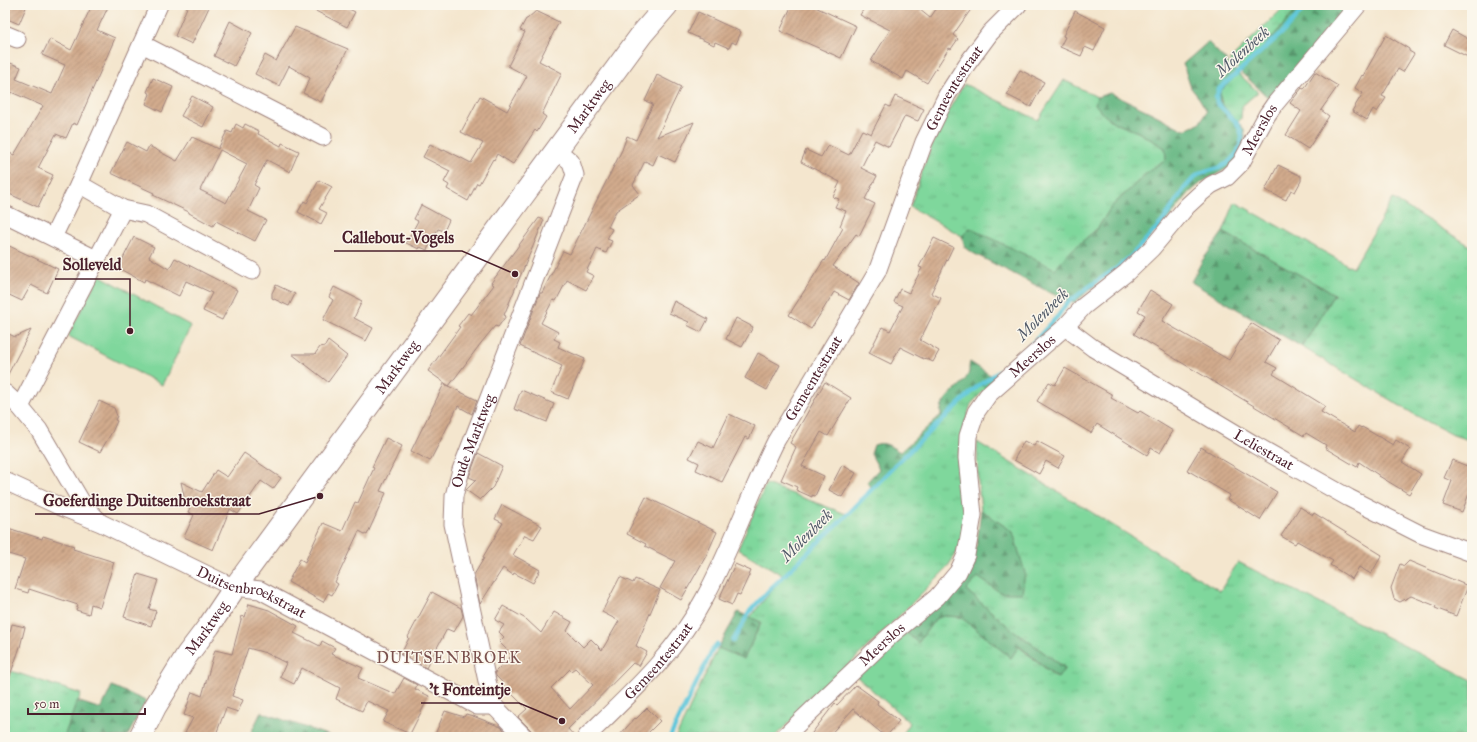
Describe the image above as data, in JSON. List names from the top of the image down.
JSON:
{
  "streets": {
    "street": [
      "Gemeentestraat",
      "Marktweg",
      "Meerslos",
      "Oude Marktweg",
      "Leliestraat",
      "Duitsenbroekstraat"
    ]
  },
  "crossings": [
    ["Marktweg", "Oude Marktweg"],
    ["Marktweg", "Duitsenbroekstraat"],
    ["Meerslos", "Leliestraat"],
    ["Oude Marktweg", "Duitsenbroekstraat"]
  ],
  "districts": ["DUITSENBROEK"],
  "water": ["Molenbeek"],
  "places": [
    "Callebout-Vogels",
    "Solleveld",
    "Goeferdinge Duitsenbroekstraat",
    "'t Fonteintje"
  ],
  "scale_bar": "50 m"
}
